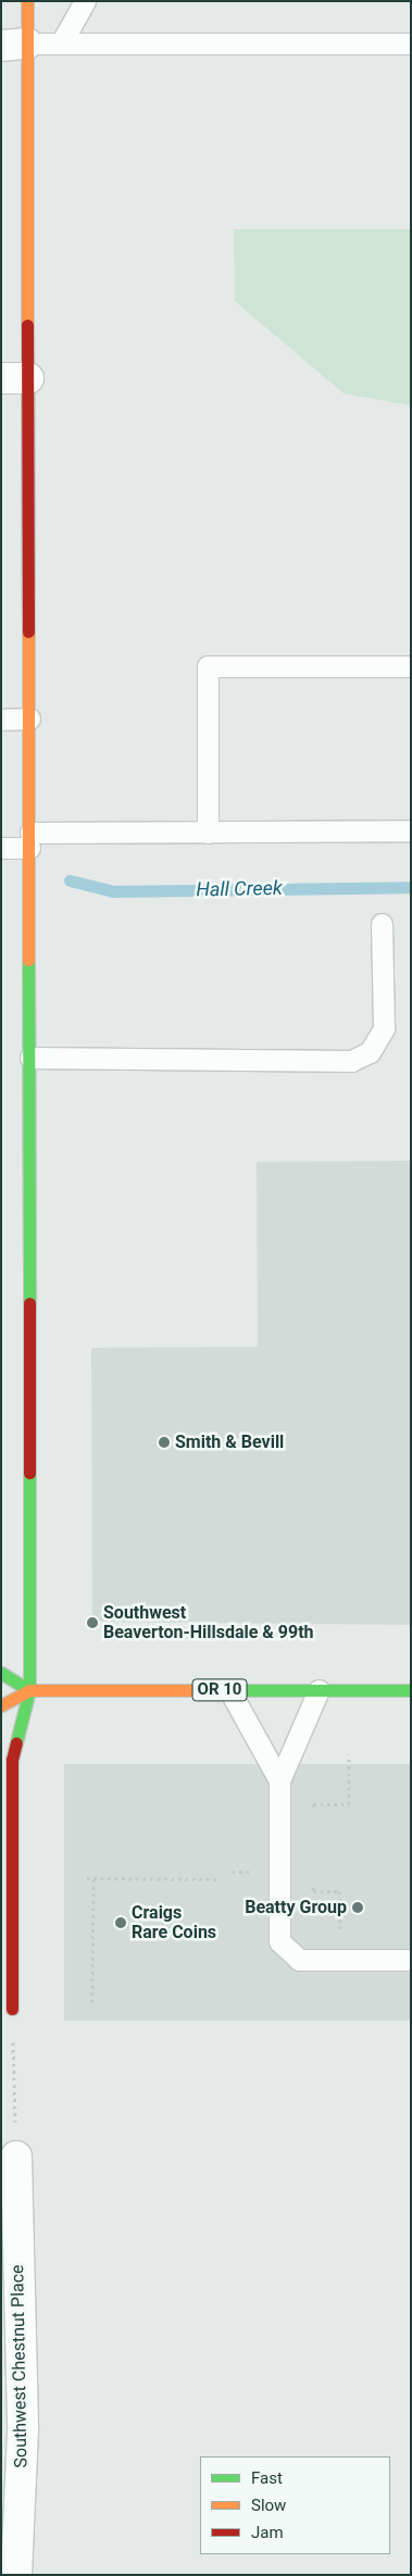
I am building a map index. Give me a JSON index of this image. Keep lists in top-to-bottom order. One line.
{"streets":{"street":["OR 10","Southwest Chestnut Place"]},"water":["Hall Creek"],"places":["Smith & Bevill","Southwest Beaverton-Hillsdale & 99th","Beatty Group","Craigs Rare Coins"],"legend":["Fast","Slow","Jam"]}
